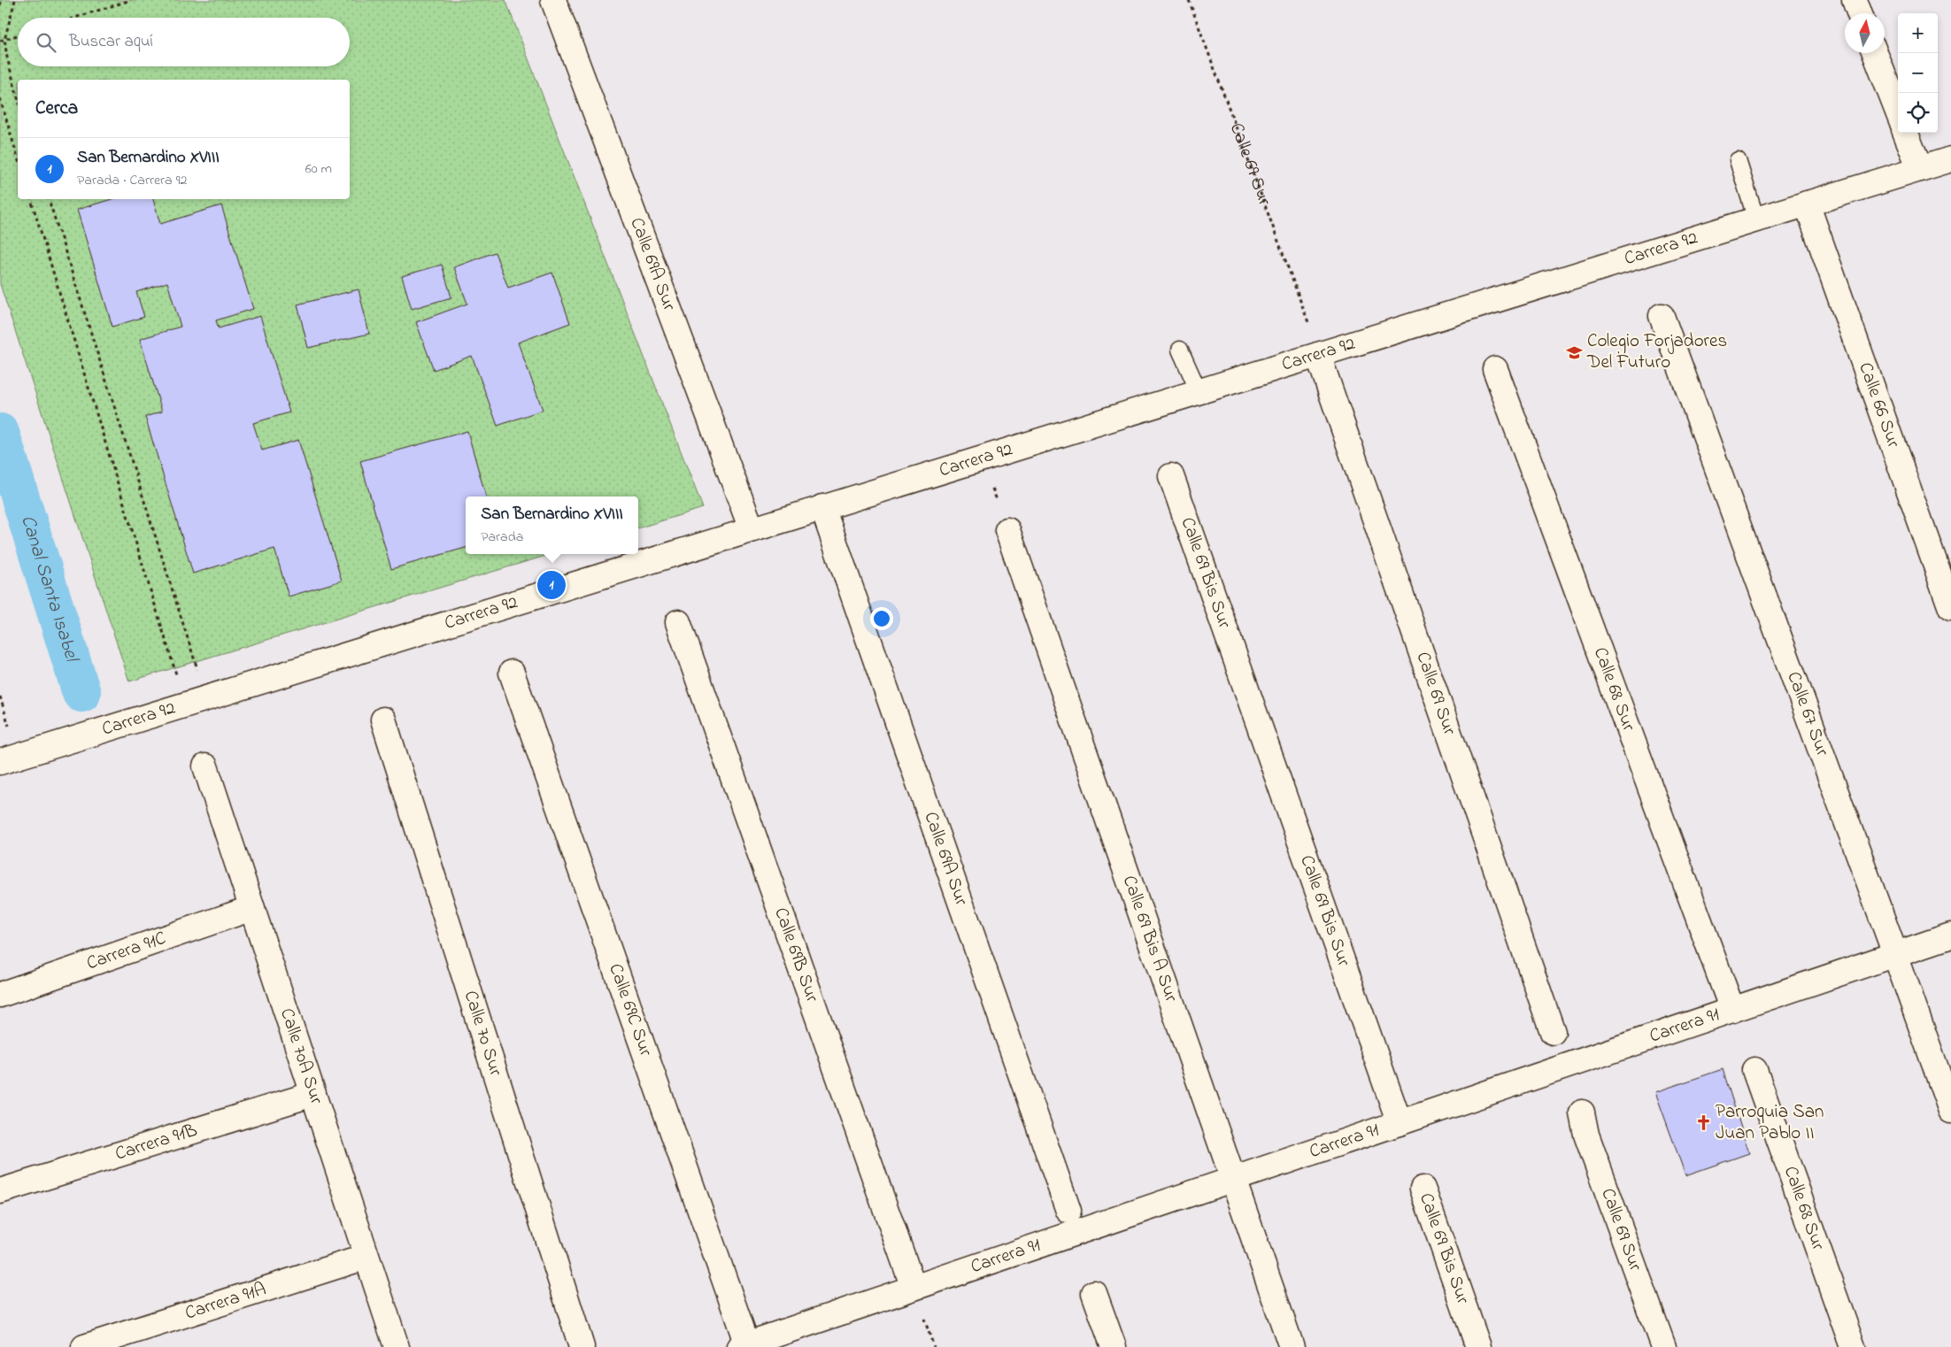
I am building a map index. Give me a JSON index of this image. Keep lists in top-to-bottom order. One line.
{"streets":{"street":["Calle 69 Sur","Carrera 92","Calle 69A Sur","Calle 66 Sur","Calle 69 Bis Sur","Calle 68 Sur","Calle 67 Sur","Calle 69 Bis A Sur","Carrera 91C","Calle 69B Sur","Calle 69C Sur","Carrera 91","Calle 70 Sur","Calle 70A Sur","Carrera 91B","Carrera 91A"]},"crossings":[["Calle 69 Sur","Carrera 92"],["Carrera 92","Calle 69A Sur"],["Carrera 92","Calle 66 Sur"],["Calle 69 Bis Sur","Carrera 91"],["Calle 68 Sur","Carrera 91"],["Calle 67 Sur","Carrera 91"],["Calle 69 Bis A Sur","Carrera 91"],["Carrera 91C","Calle 70A Sur"],["Calle 69B Sur","Carrera 91"],["Calle 69C Sur","Carrera 91"],["Calle 70A Sur","Carrera 91B"],["Calle 70A Sur","Carrera 91A"]],"water":["Canal Santa Isabel"],"places":{"school or university":["Colegio Forjadores Del Futuro"],"church":["Parroquia San Juan Pablo II"]},"north":"top","page":{"map_buttons":["+","−"],"search":"Buscar aquí","heading":"Cerca","list":[{"mark":"1","name":"San Bernardino XVIII","note":"Parada · Carrera 92","value":"60 m"}],"popup":["San Bernardino XVIII","Parada"],"pins":"1"}}
